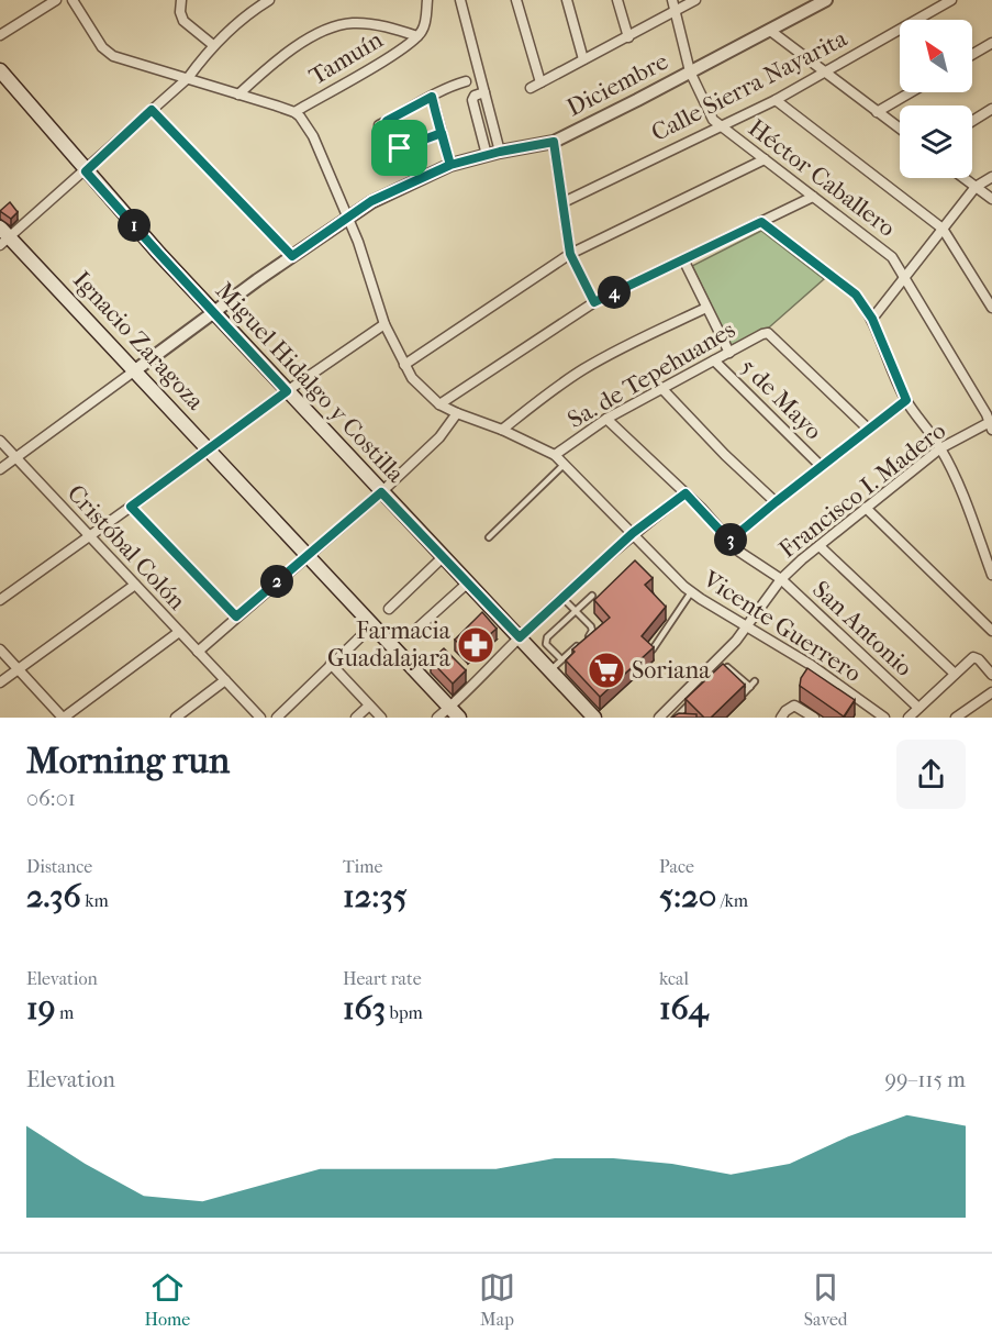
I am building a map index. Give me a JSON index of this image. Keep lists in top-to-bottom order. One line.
{"streets":{"main road":["Ignacio Zaragoza","Miguel Hidalgo y Costilla"],"street":["Tamuín","Diciembre","Calle Sierra Nayarita","Héctor Caballero","Sa. de Tepehuanes","5 de Mayo","Francisco I. Madero","Cristóbal Colón","Vicente Guerrero","San Antonio"]},"crossings":[["Tamuín","Vicente Guerrero"],["Diciembre","Héctor Caballero"],["Diciembre","Ignacio Zaragoza"],["Diciembre","Miguel Hidalgo y Costilla"],["Diciembre","Vicente Guerrero"],["Calle Sierra Nayarita","Héctor Caballero"],["Héctor Caballero","Francisco I. Madero"],["Sa. de Tepehuanes","5 de Mayo"],["Sa. de Tepehuanes","Vicente Guerrero"],["Sa. de Tepehuanes","San Antonio"],["Francisco I. Madero","Vicente Guerrero"],["Francisco I. Madero","San Antonio"]],"places":{"pharmacy":["Farmacia Guadalajara"],"supermarket":["Soriana"]},"north":"top left","page":{"pins":["1","4","3","2"],"heading":["Morning run","06:01"],"stats":[["Distance","2.36 km"],["Time","12:35"],["Pace","5:20 /km"],["Elevation","19 m"],["Heart rate","163 bpm"],["kcal","164"]],"chart":["Elevation","99–115 m"],"tabs":["Home","Map","Saved"]}}
